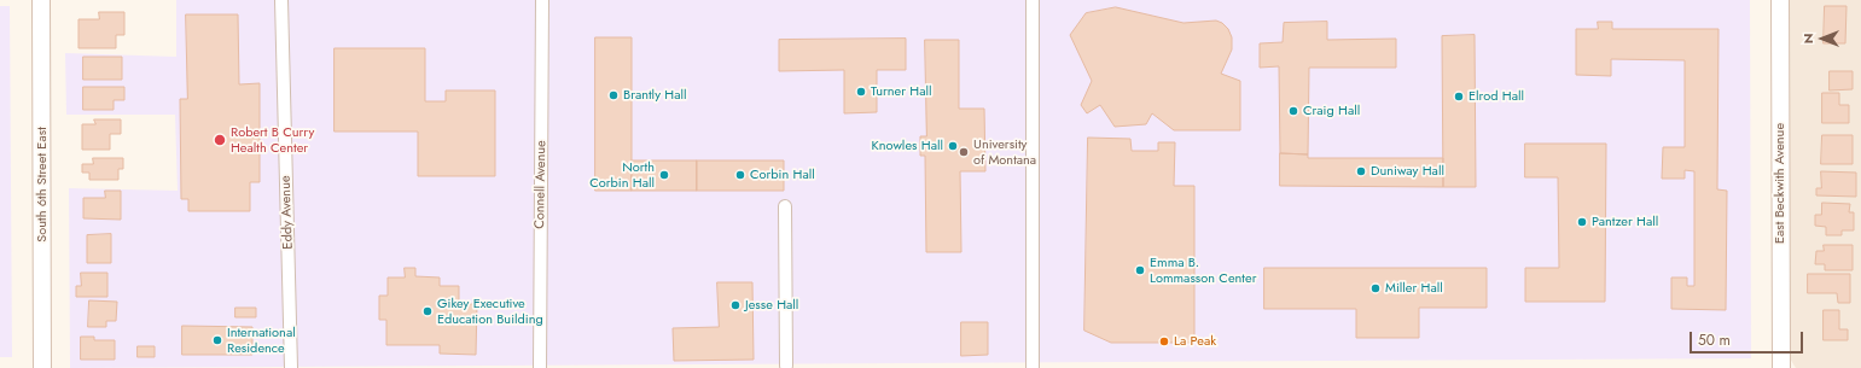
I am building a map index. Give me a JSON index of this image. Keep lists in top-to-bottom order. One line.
{"streets":{"street":["East Beckwith Avenue","South 6th Street East","Connell Avenue","Eddy Avenue"]},"places":["Turner Hall","Brantly Hall","Elrod Hall","Craig Hall","Robert B Curry Health Center","Knowles Hall","University of Montana","Duniway Hall","North Corbin Hall","Corbin Hall","Pantzer Hall","Emma B. Lommasson Center","Miller Hall","Jesse Hall","Gikey Executive Education Building","International Residence","La Peak"],"scale_bar":"50 m","north":"left"}
